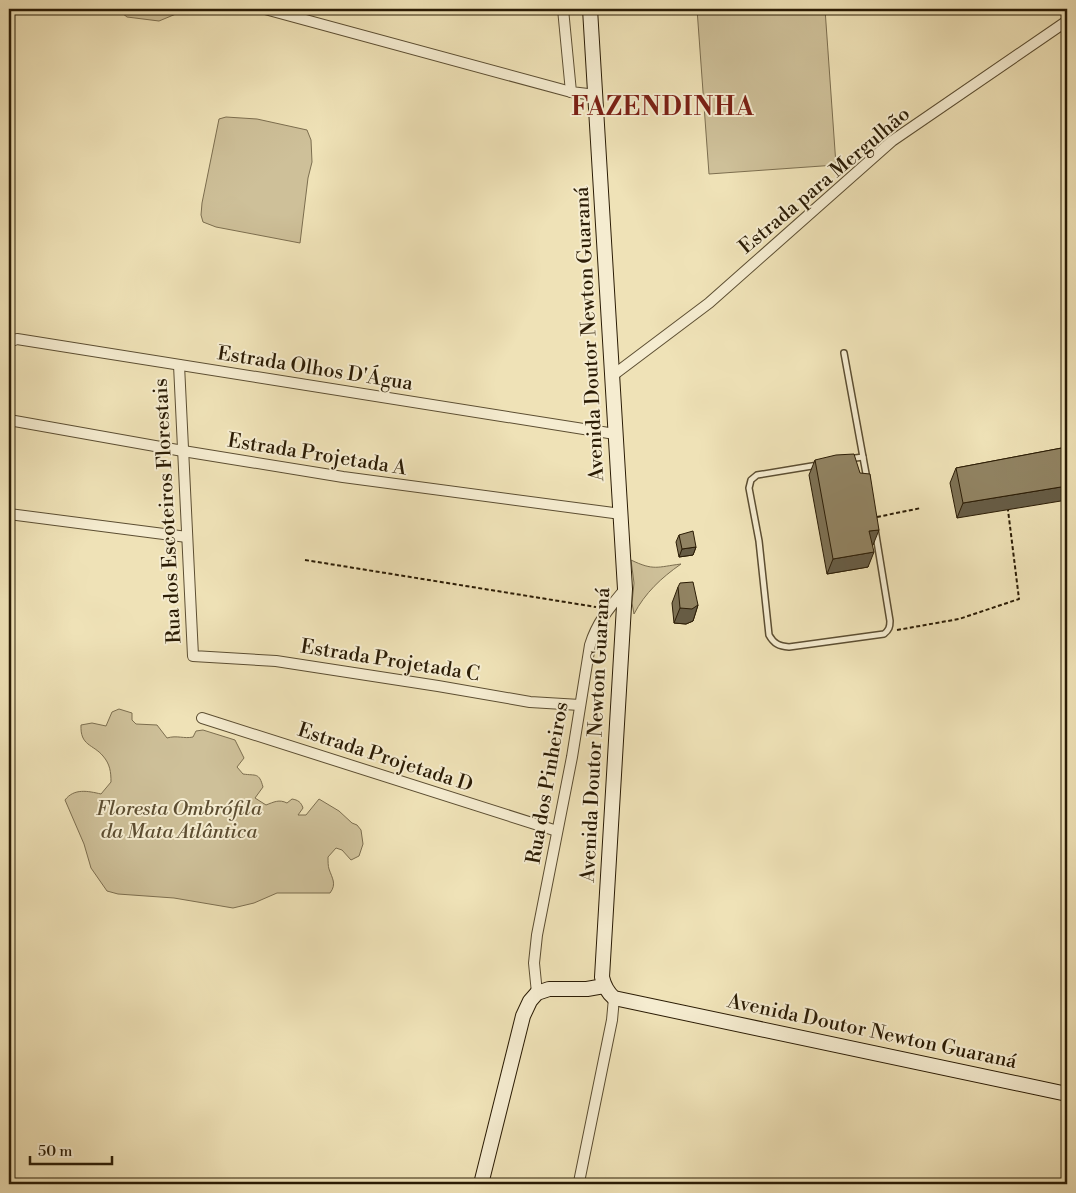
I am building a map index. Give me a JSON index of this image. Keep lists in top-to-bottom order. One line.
{"streets":{"main road":["Avenida Doutor Newton Guaraná"],"street":["Estrada para Mergulhão","Estrada Olhos D'Água","Estrada Projetada A","Rua dos Escoteiros Florestais","Estrada Projetada C","Estrada Projetada D","Rua dos Pinheiros"]},"crossings":[["Estrada para Mergulhão","Avenida Doutor Newton Guaraná"],["Avenida Doutor Newton Guaraná","Estrada Olhos D'Água"],["Avenida Doutor Newton Guaraná","Estrada Projetada A"],["Avenida Doutor Newton Guaraná","Rua dos Pinheiros"],["Estrada Olhos D'Água","Rua dos Escoteiros Florestais"],["Estrada Projetada A","Rua dos Escoteiros Florestais"],["Rua dos Escoteiros Florestais","Estrada Projetada C"],["Estrada Projetada C","Rua dos Pinheiros"],["Estrada Projetada D","Rua dos Pinheiros"]],"districts":["FAZENDINHA"],"parks":["Floresta Ombrófila da Mata Atlântica"],"scale_bar":"50 m"}
